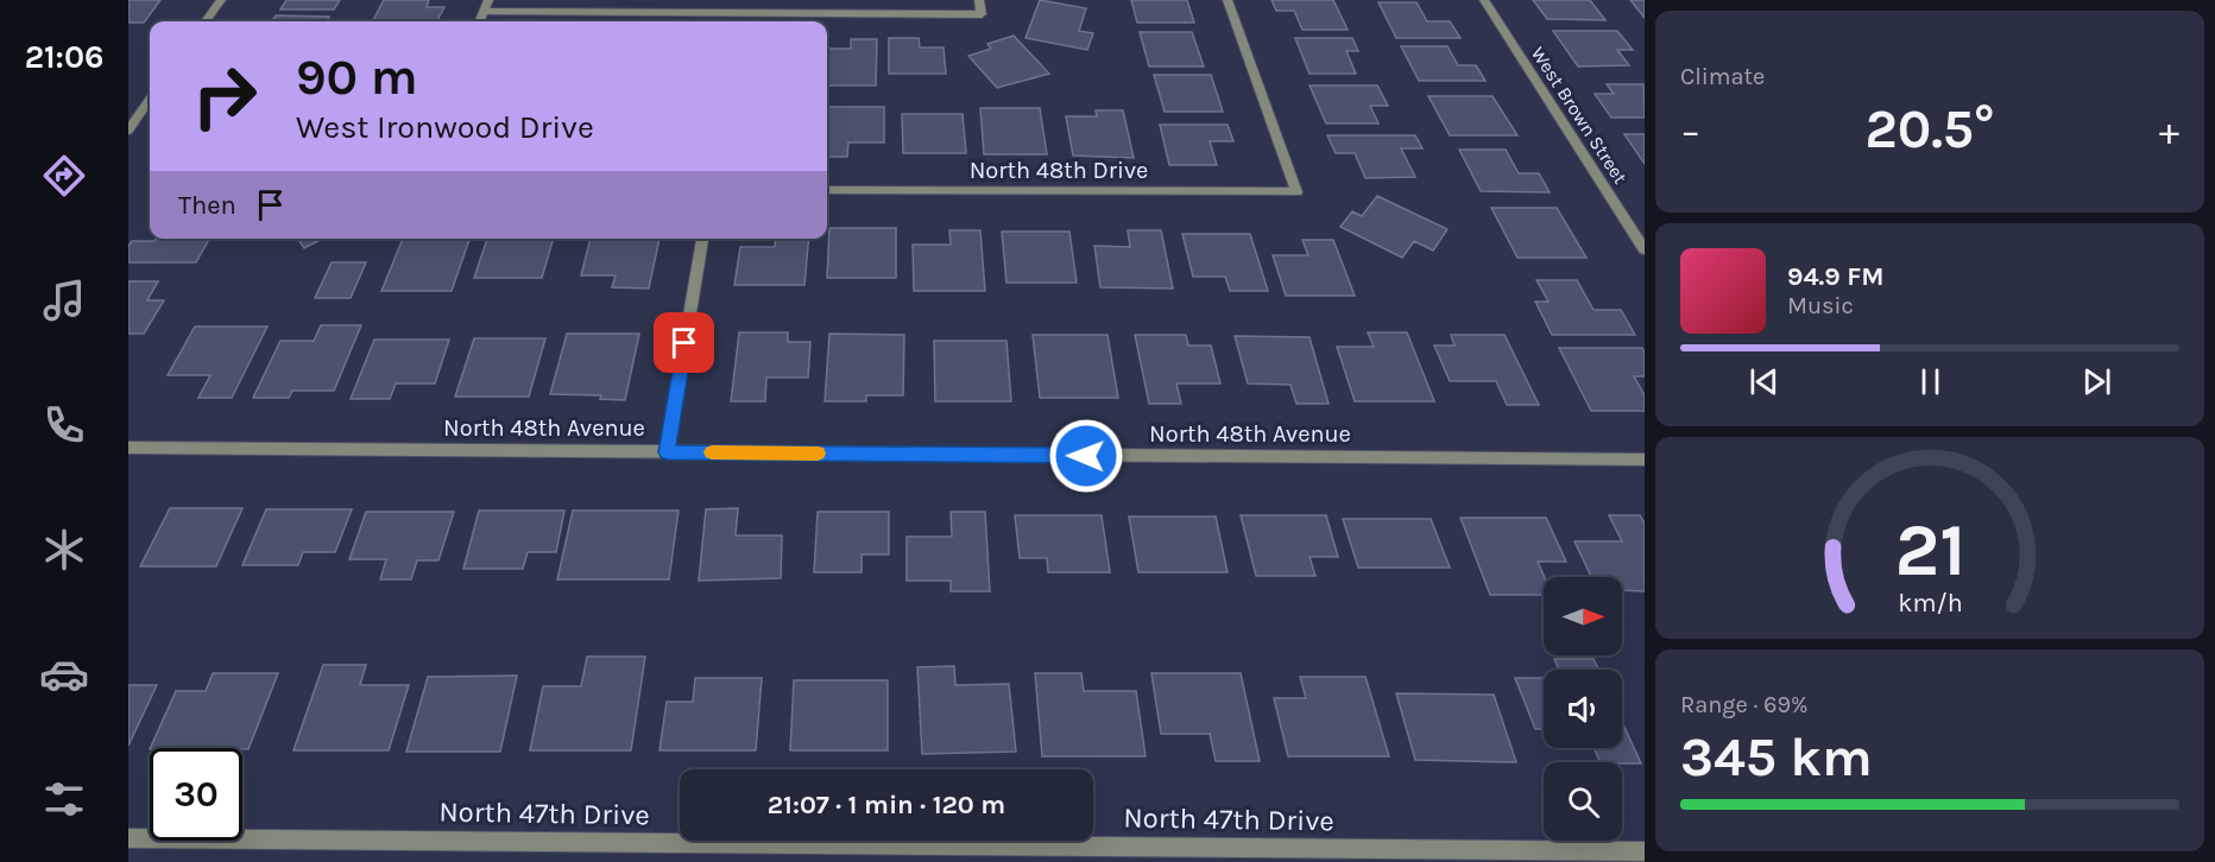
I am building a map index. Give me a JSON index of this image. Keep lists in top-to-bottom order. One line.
{"streets":{"street":["West Brown Street","North 48th Drive","North 48th Avenue","North 47th Drive"]},"north":"right","page":{"tabs":"21:06","tile":["Climate",["Range · 69%","345 km"]],"turn":["90 m","West Ironwood Drive"],"heat":["−","20.5°","+"],"then":"Then","song":["94.9 FM","Music"],"limit":"30","trip":"21:07 · 1 min · 120 m","gauge":["21","km/h"]}}
